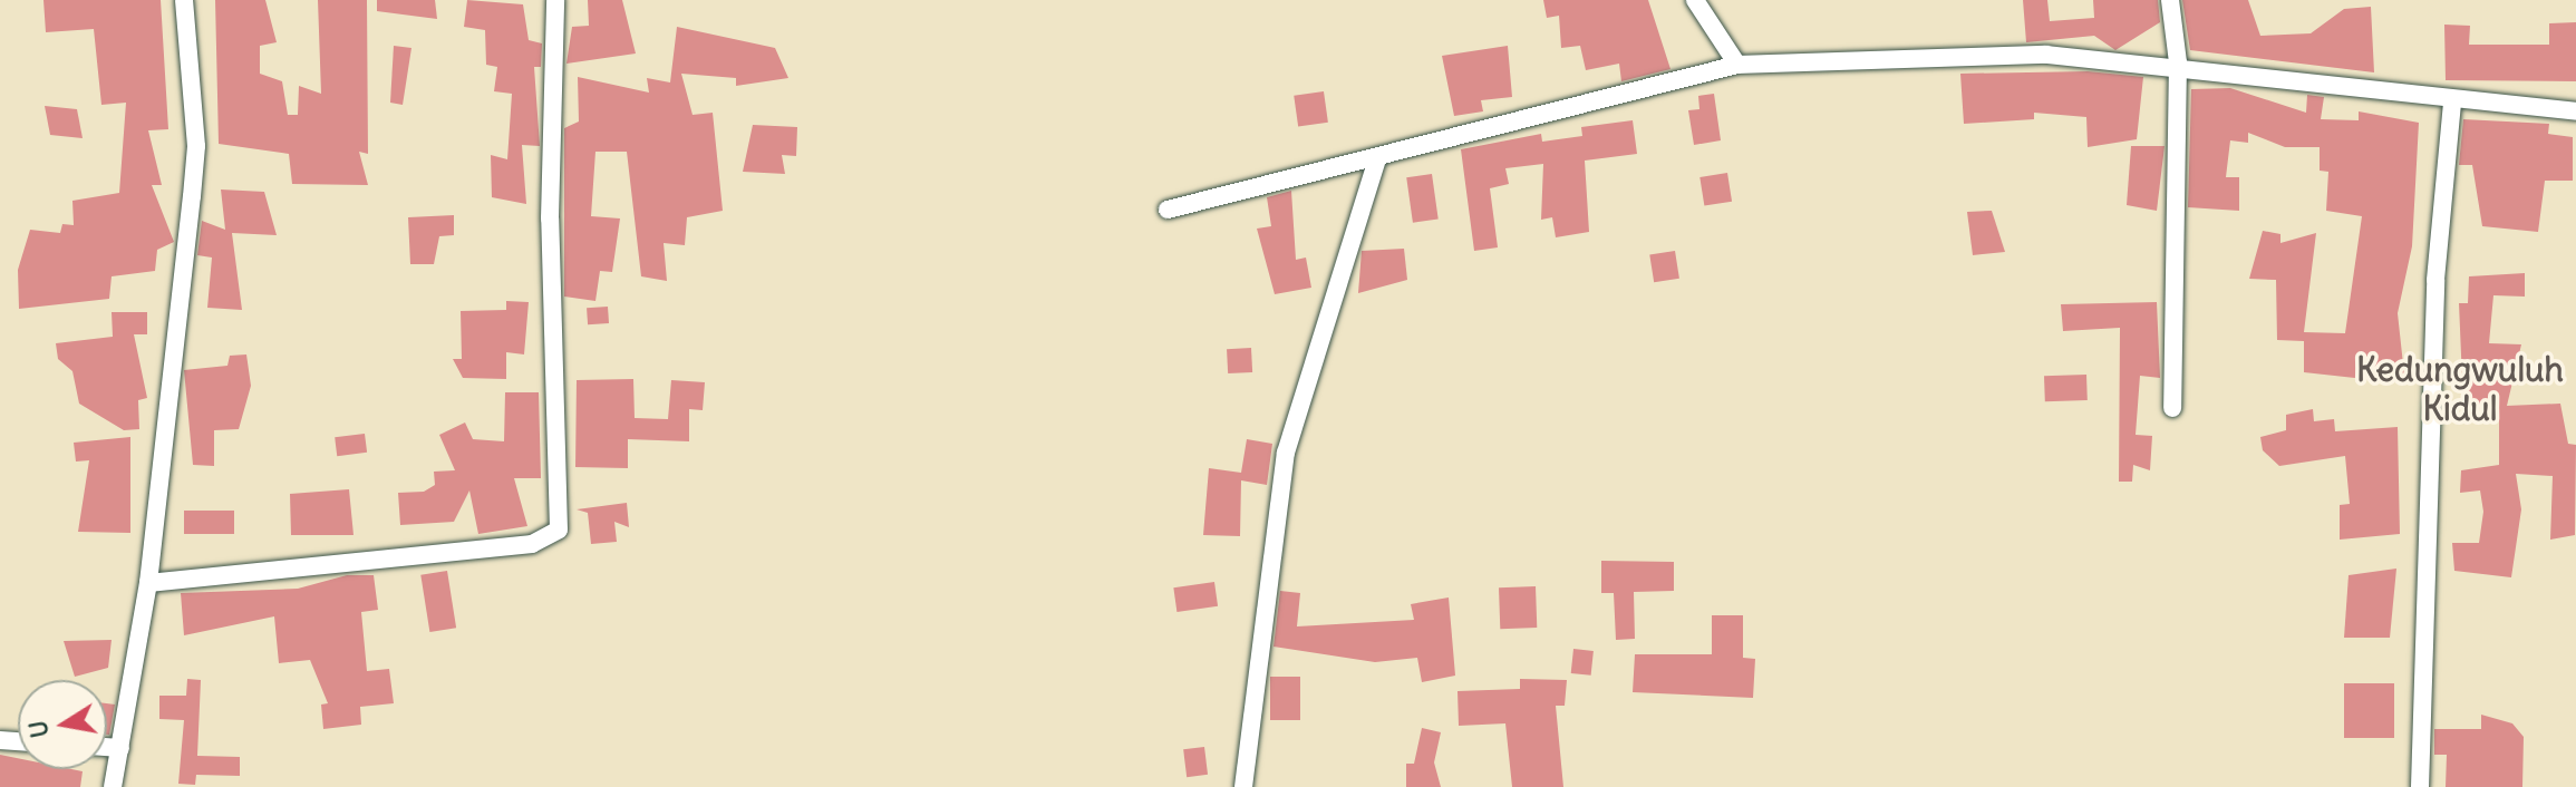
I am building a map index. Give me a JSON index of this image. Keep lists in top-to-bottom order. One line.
{"districts":["Kedungwuluh Kidul"],"north":"left"}
